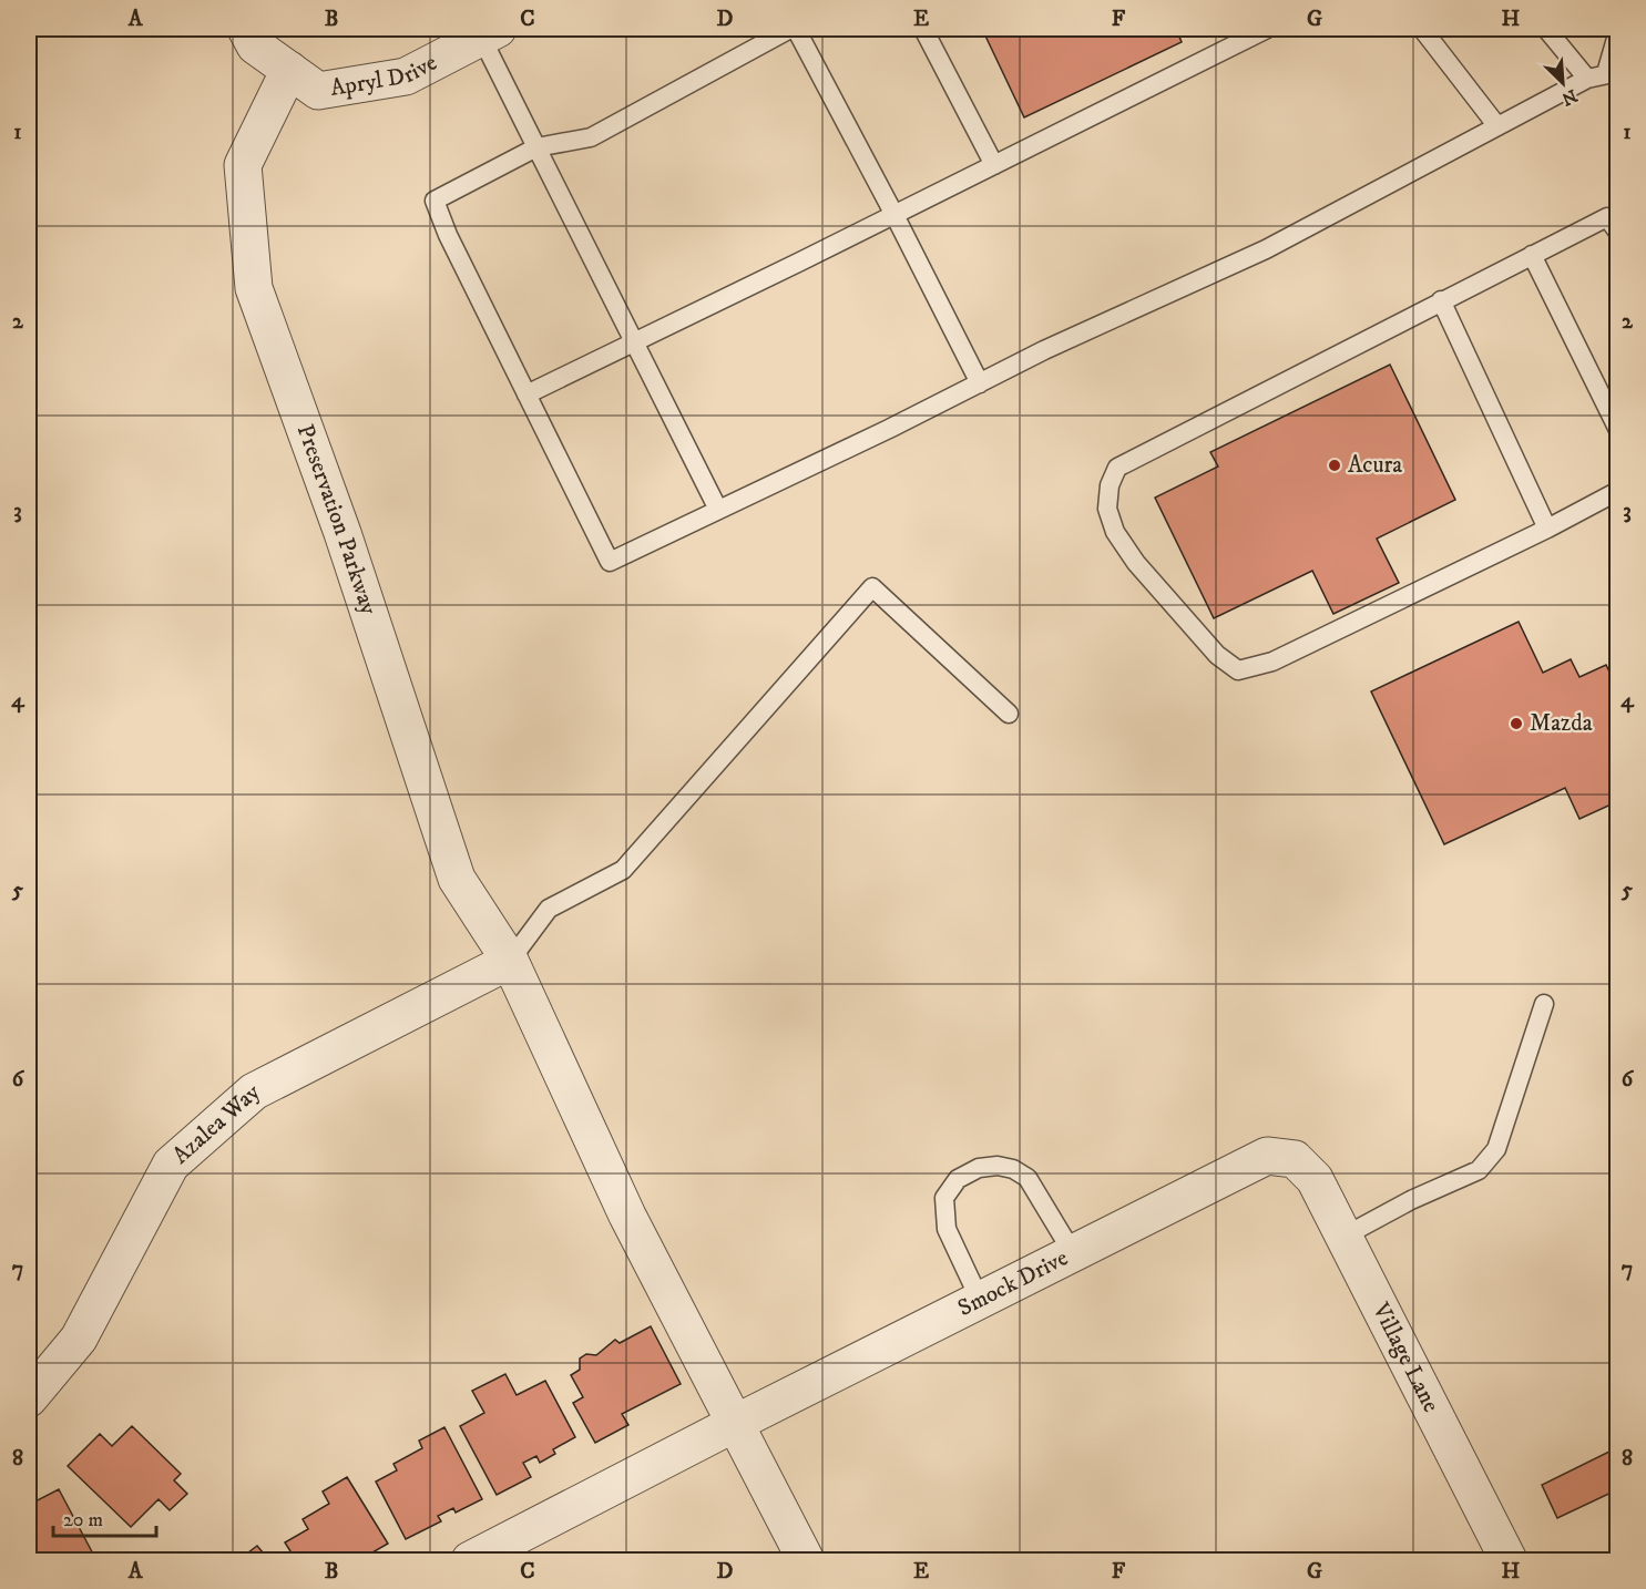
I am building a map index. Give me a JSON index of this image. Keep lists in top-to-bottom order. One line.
{"streets":{"street":["Apryl Drive","Preservation Parkway","Azalea Way","Smock Drive","Village Lane"]},"crossings":[["Apryl Drive","Preservation Parkway"],["Preservation Parkway","Azalea Way"],["Preservation Parkway","Smock Drive"],["Smock Drive","Village Lane"]],"places":["Acura","Mazda"],"scale_bar":"20 m","north":"bottom right","grid":{"columns":["A","B","C","D","E","F","G","H"],"rows":["1","2","3","4","5","6","7","8"]}}
